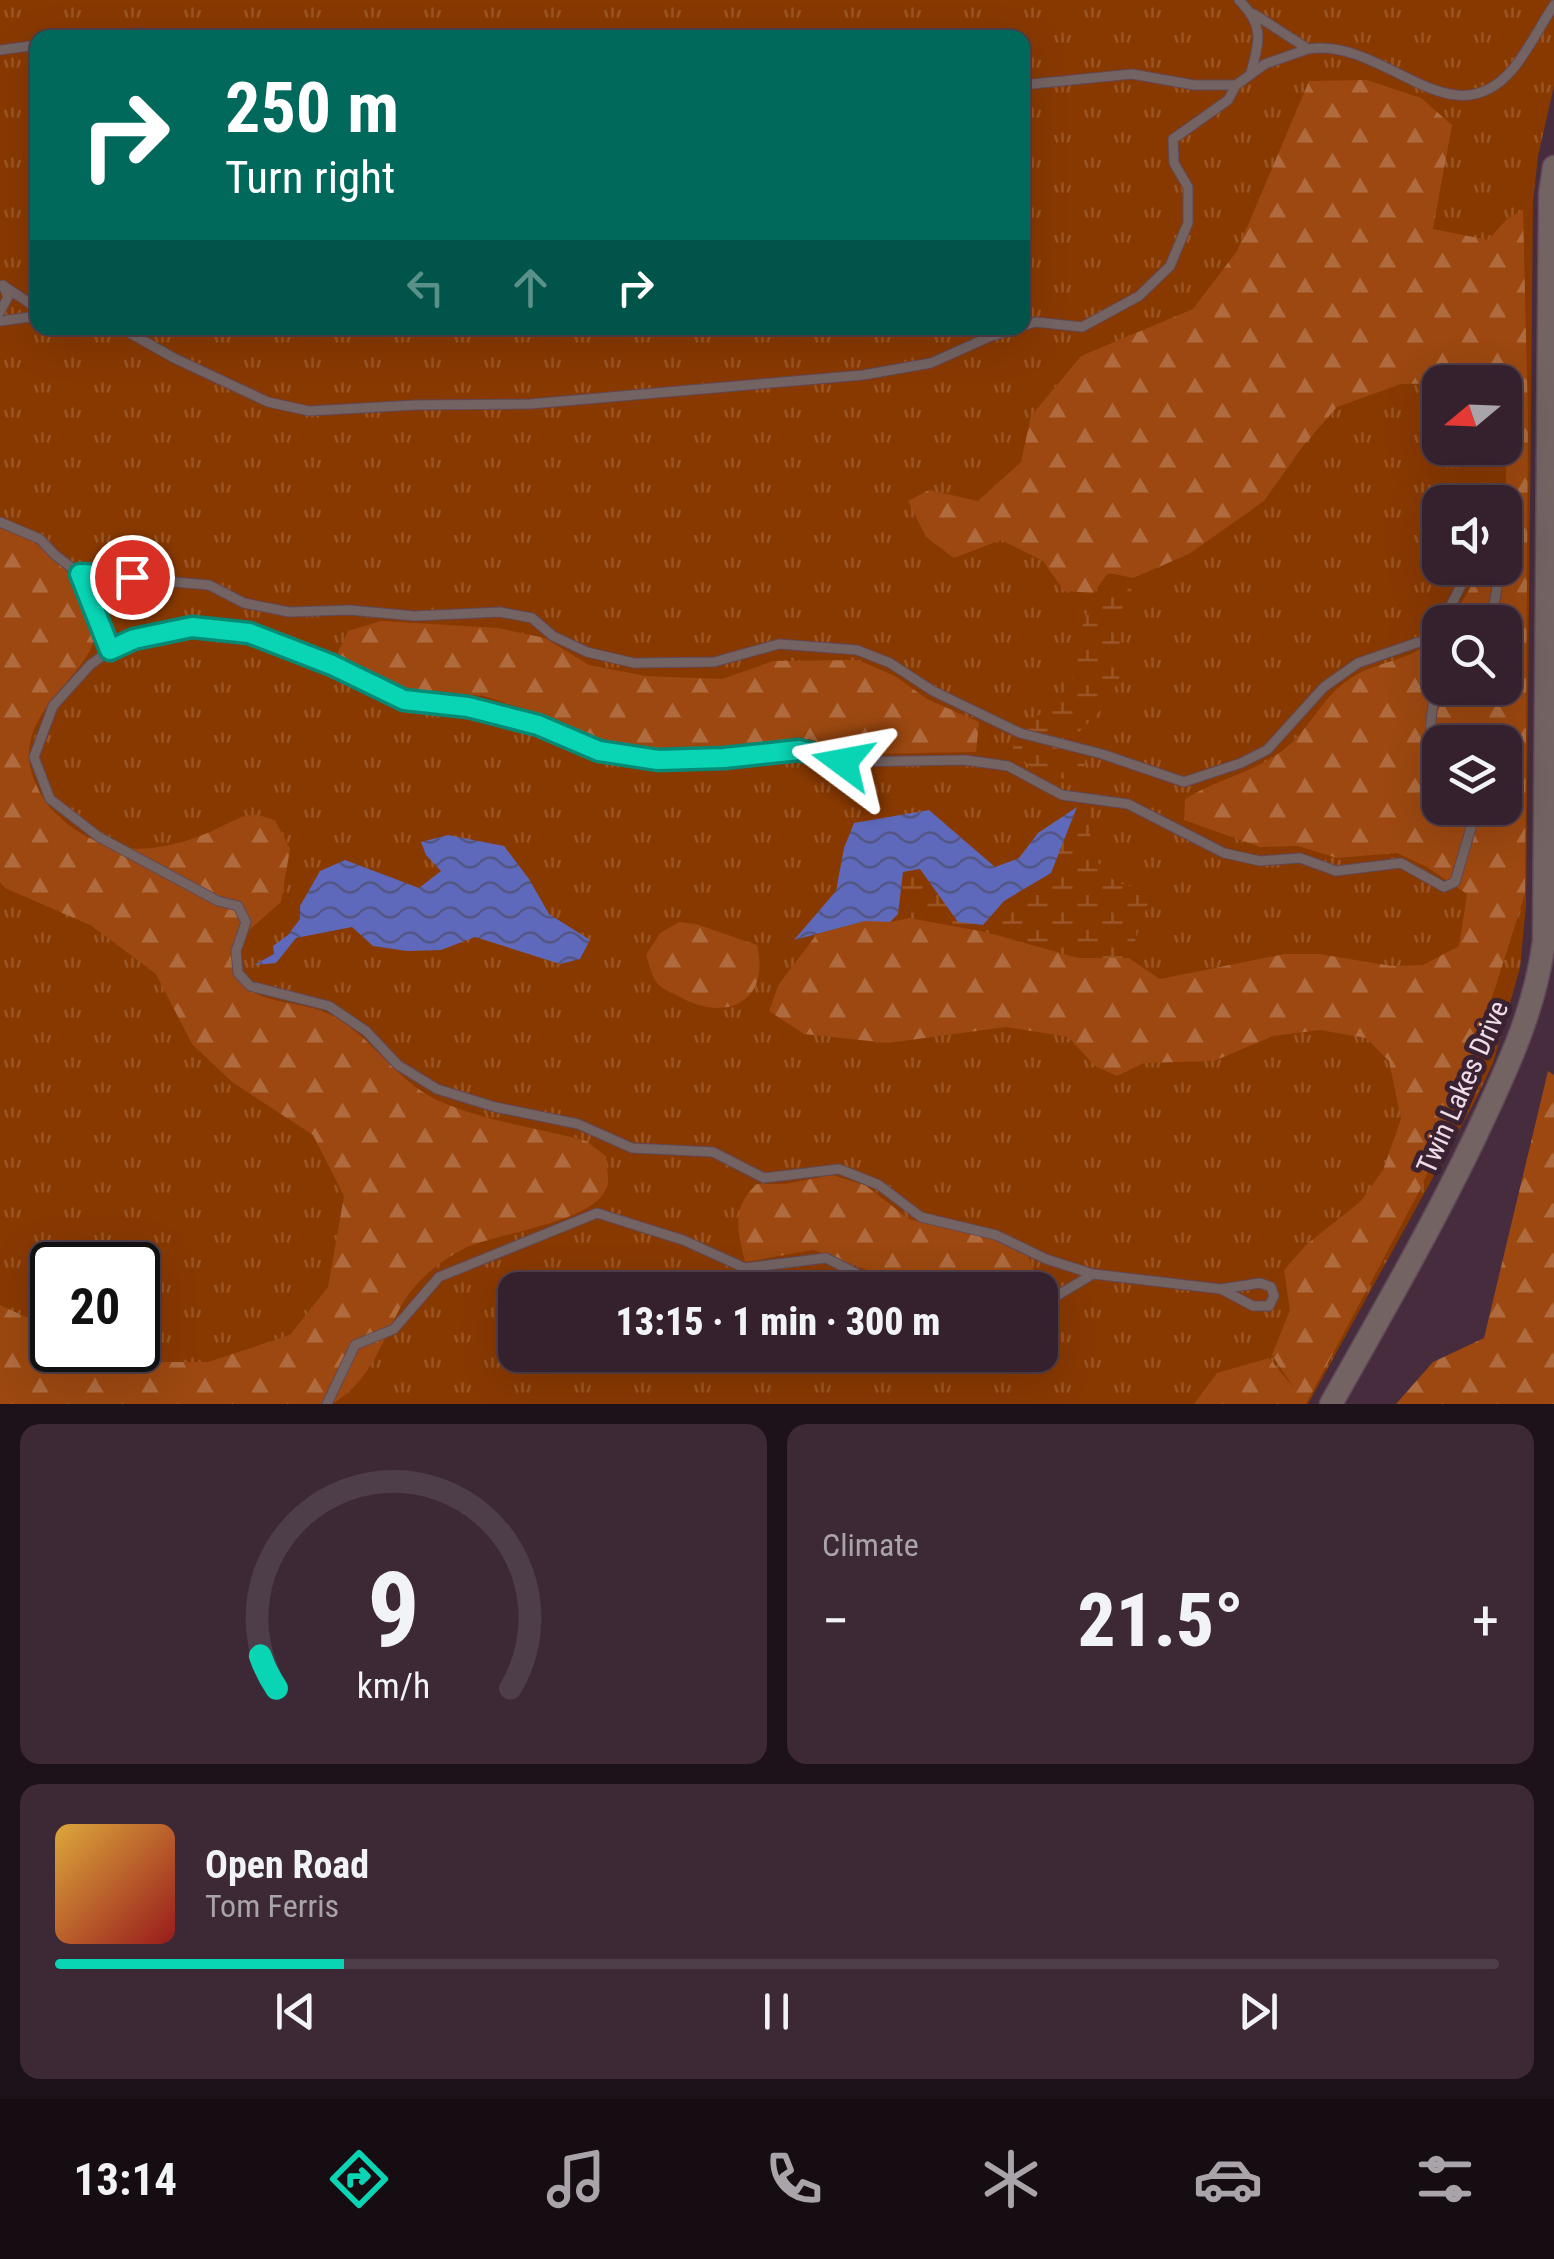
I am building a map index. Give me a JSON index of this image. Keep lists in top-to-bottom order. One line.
{"streets":{"street":["Twin Lakes Drive"]},"north":"left","page":{"turn":["250 m","Turn right"],"limit":"20","trip":"13:15 · 1 min · 300 m","tile":"Climate","heat":["−","21.5°","+"],"song":["Open Road","Tom Ferris"],"tabs":"13:14","gauge":["9","km/h"]}}
